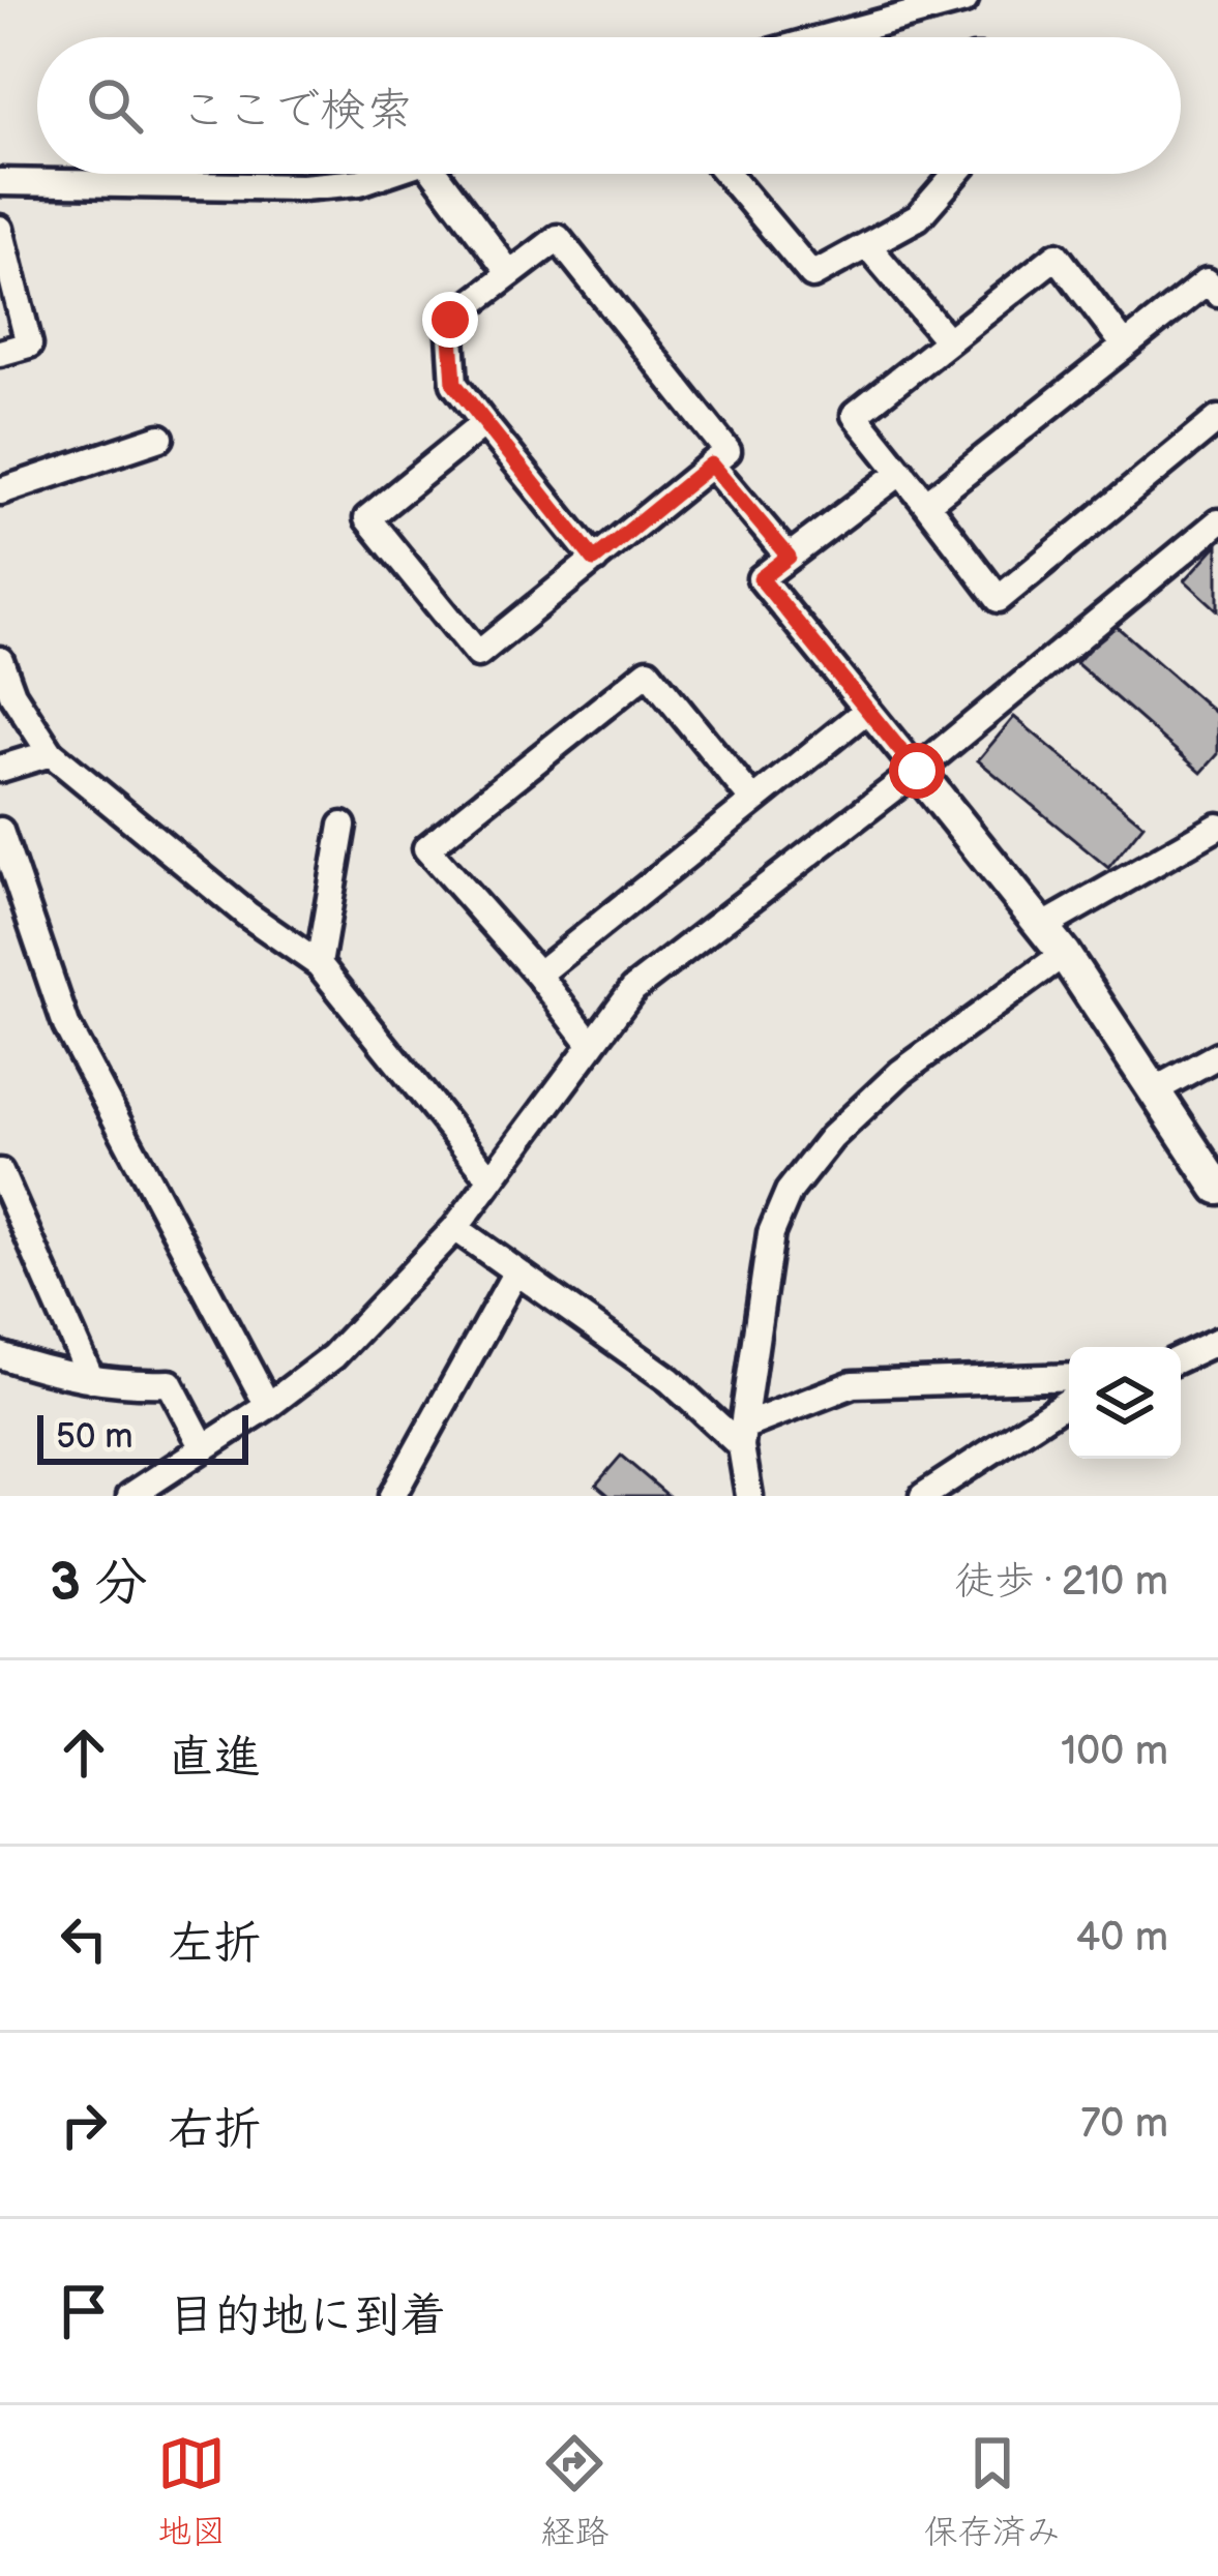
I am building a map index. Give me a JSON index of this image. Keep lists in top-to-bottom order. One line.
{"scale_bar":"50 m","page":{"search":"ここで検索","scale":"50 m","heading":["3 分","徒歩 · 210 m"],"list":[["直進","100 m"],["左折","40 m"],["右折","70 m"],"目的地に到着"],"nav":["地図","経路","保存済み"]}}
